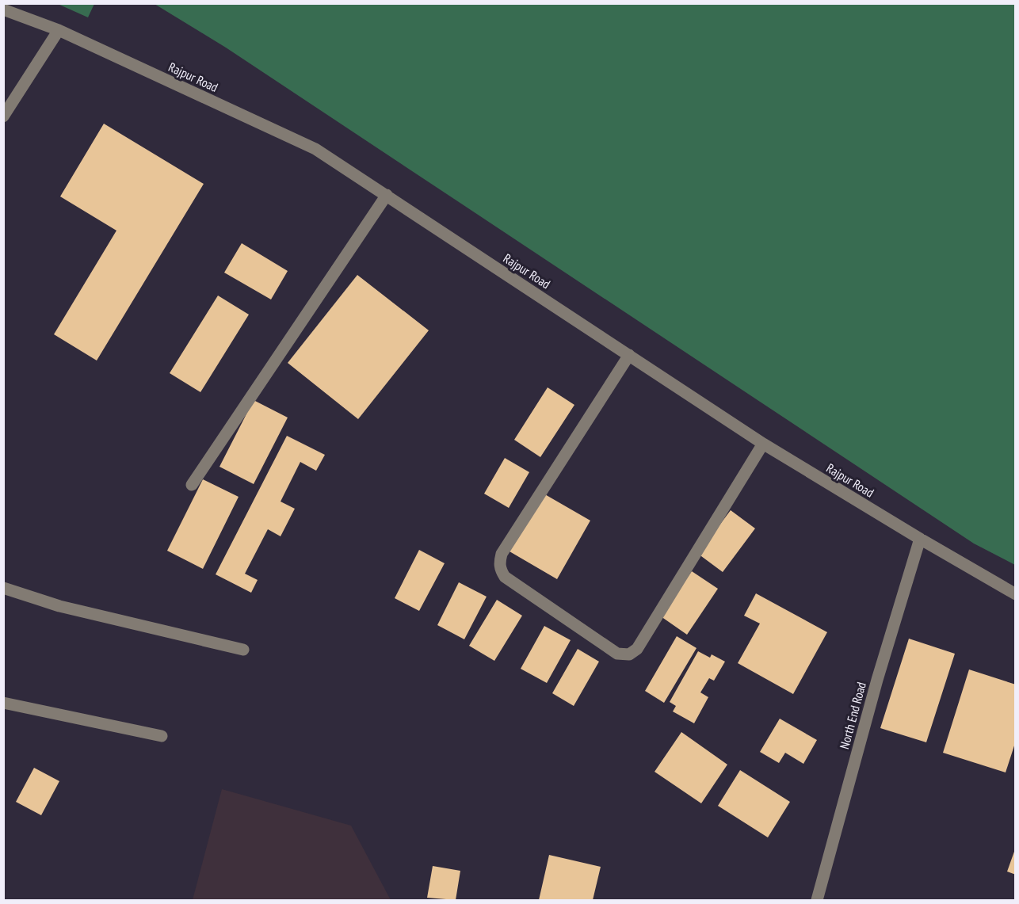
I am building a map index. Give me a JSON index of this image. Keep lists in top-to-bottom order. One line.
{"streets":{"street":["Rajpur Road","North End Road"]},"crossings":[["Rajpur Road","North End Road"]]}
